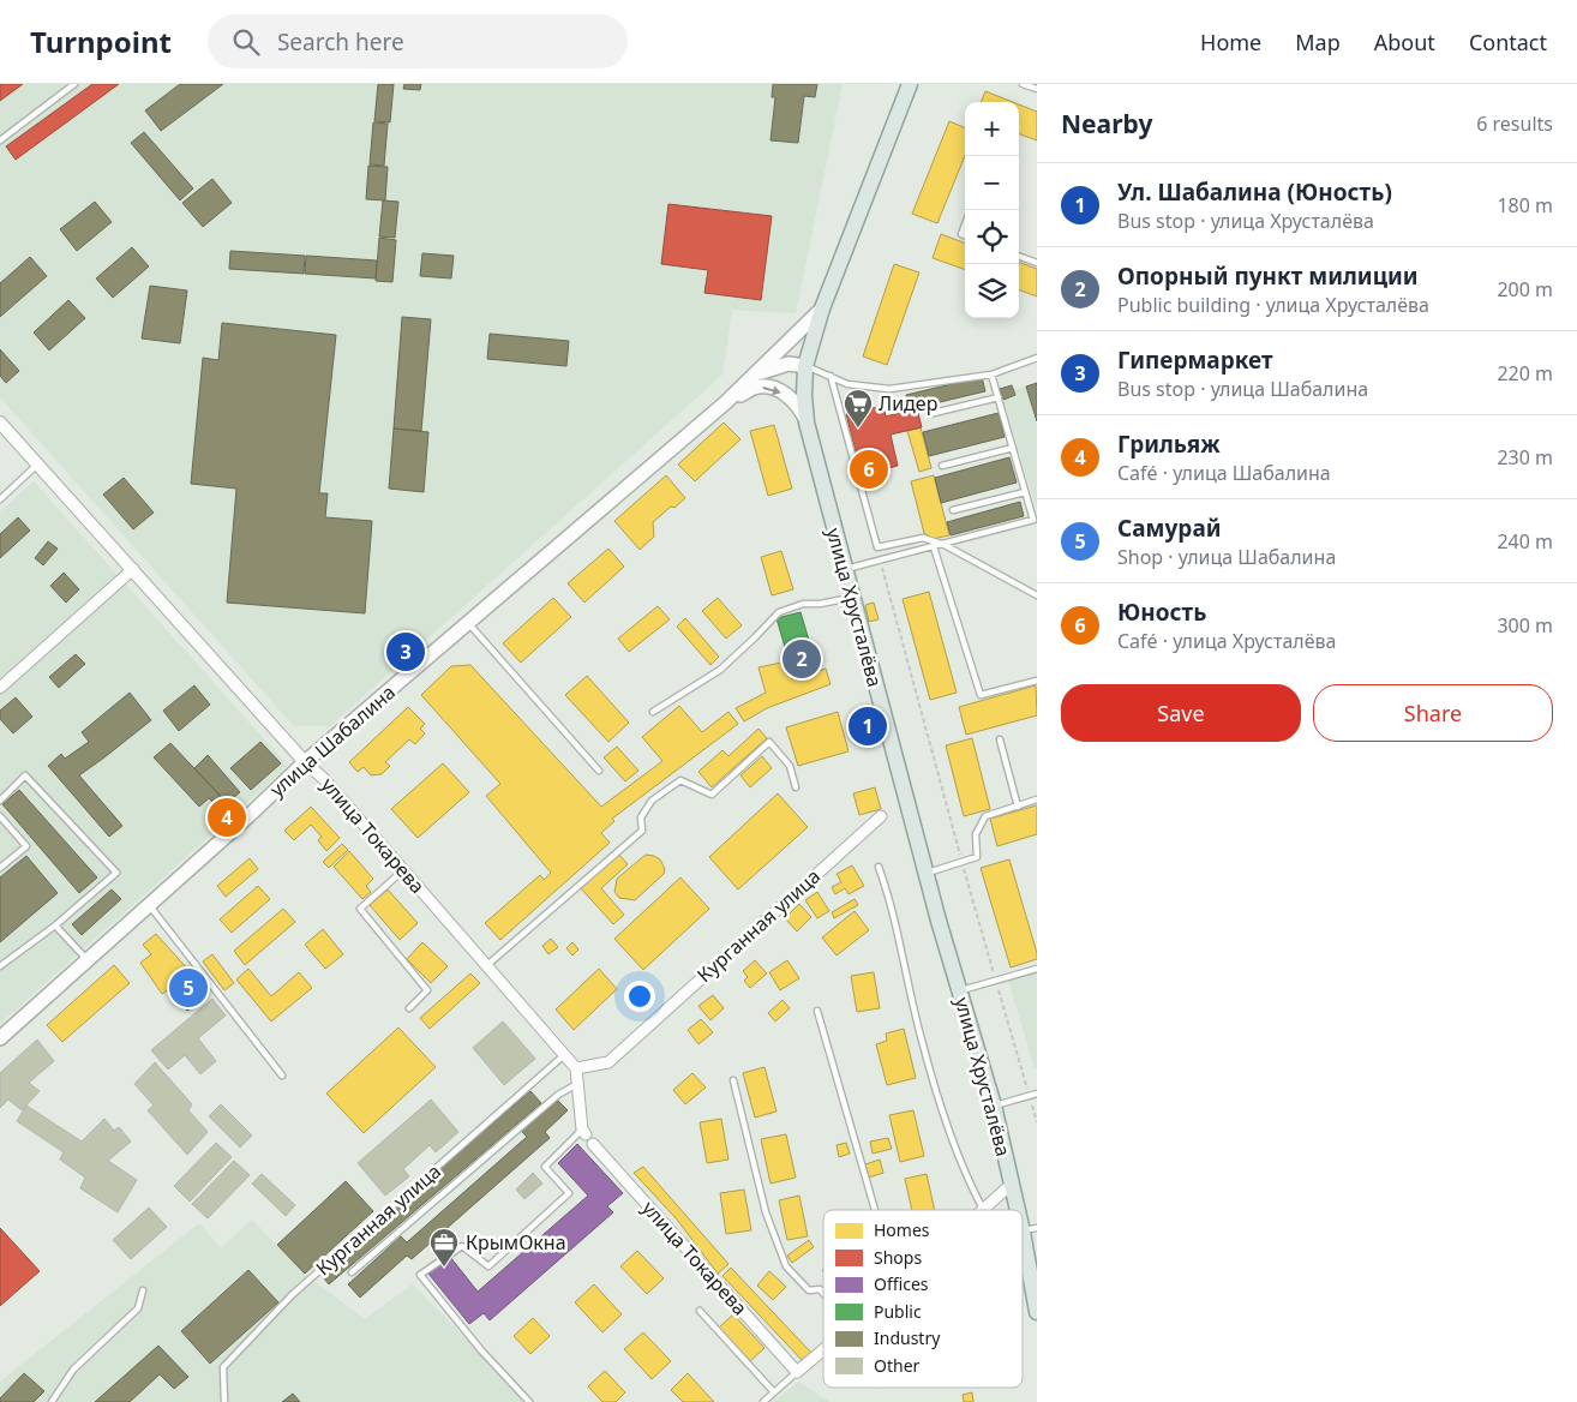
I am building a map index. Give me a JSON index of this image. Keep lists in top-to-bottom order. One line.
{"streets":{"main road":["улица Хрусталёва","улица Шабалина"],"street":["улица Токарева","Курганная улица"]},"crossings":[["улица Хрусталёва","улица Шабалина"],["улица Шабалина","улица Токарева"],["улица Токарева","Курганная улица"]],"places":{"supermarket":["Лидер"],"office":["КрымОкна"]},"legend":["Homes","Shops","Offices","Public","Industry","Other"],"page":{"header":"Turnpoint","search":"Search here","nav":["Home","Map","About","Contact"],"heading":["Nearby","6 results"],"map_buttons":["+","−"],"list":[{"mark":"1","name":"Ул. Шабалина (Юность)","note":"Bus stop · улица Хрусталёва","value":"180 m"},{"mark":"2","name":"Опорный пункт милиции","note":"Public building · улица Хрусталёва","value":"200 m"},{"mark":"3","name":"Гипермаркет","note":"Bus stop · улица Шабалина","value":"220 m"},{"mark":"4","name":"Грильяж","note":"Café · улица Шабалина","value":"230 m"},{"mark":"5","name":"Самурай","note":"Shop · улица Шабалина","value":"240 m"},{"mark":"6","name":"Юность","note":"Café · улица Хрусталёва","value":"300 m"}],"pins":["6","3","2","1","4","5"],"buttons":["Save","Share"]}}
